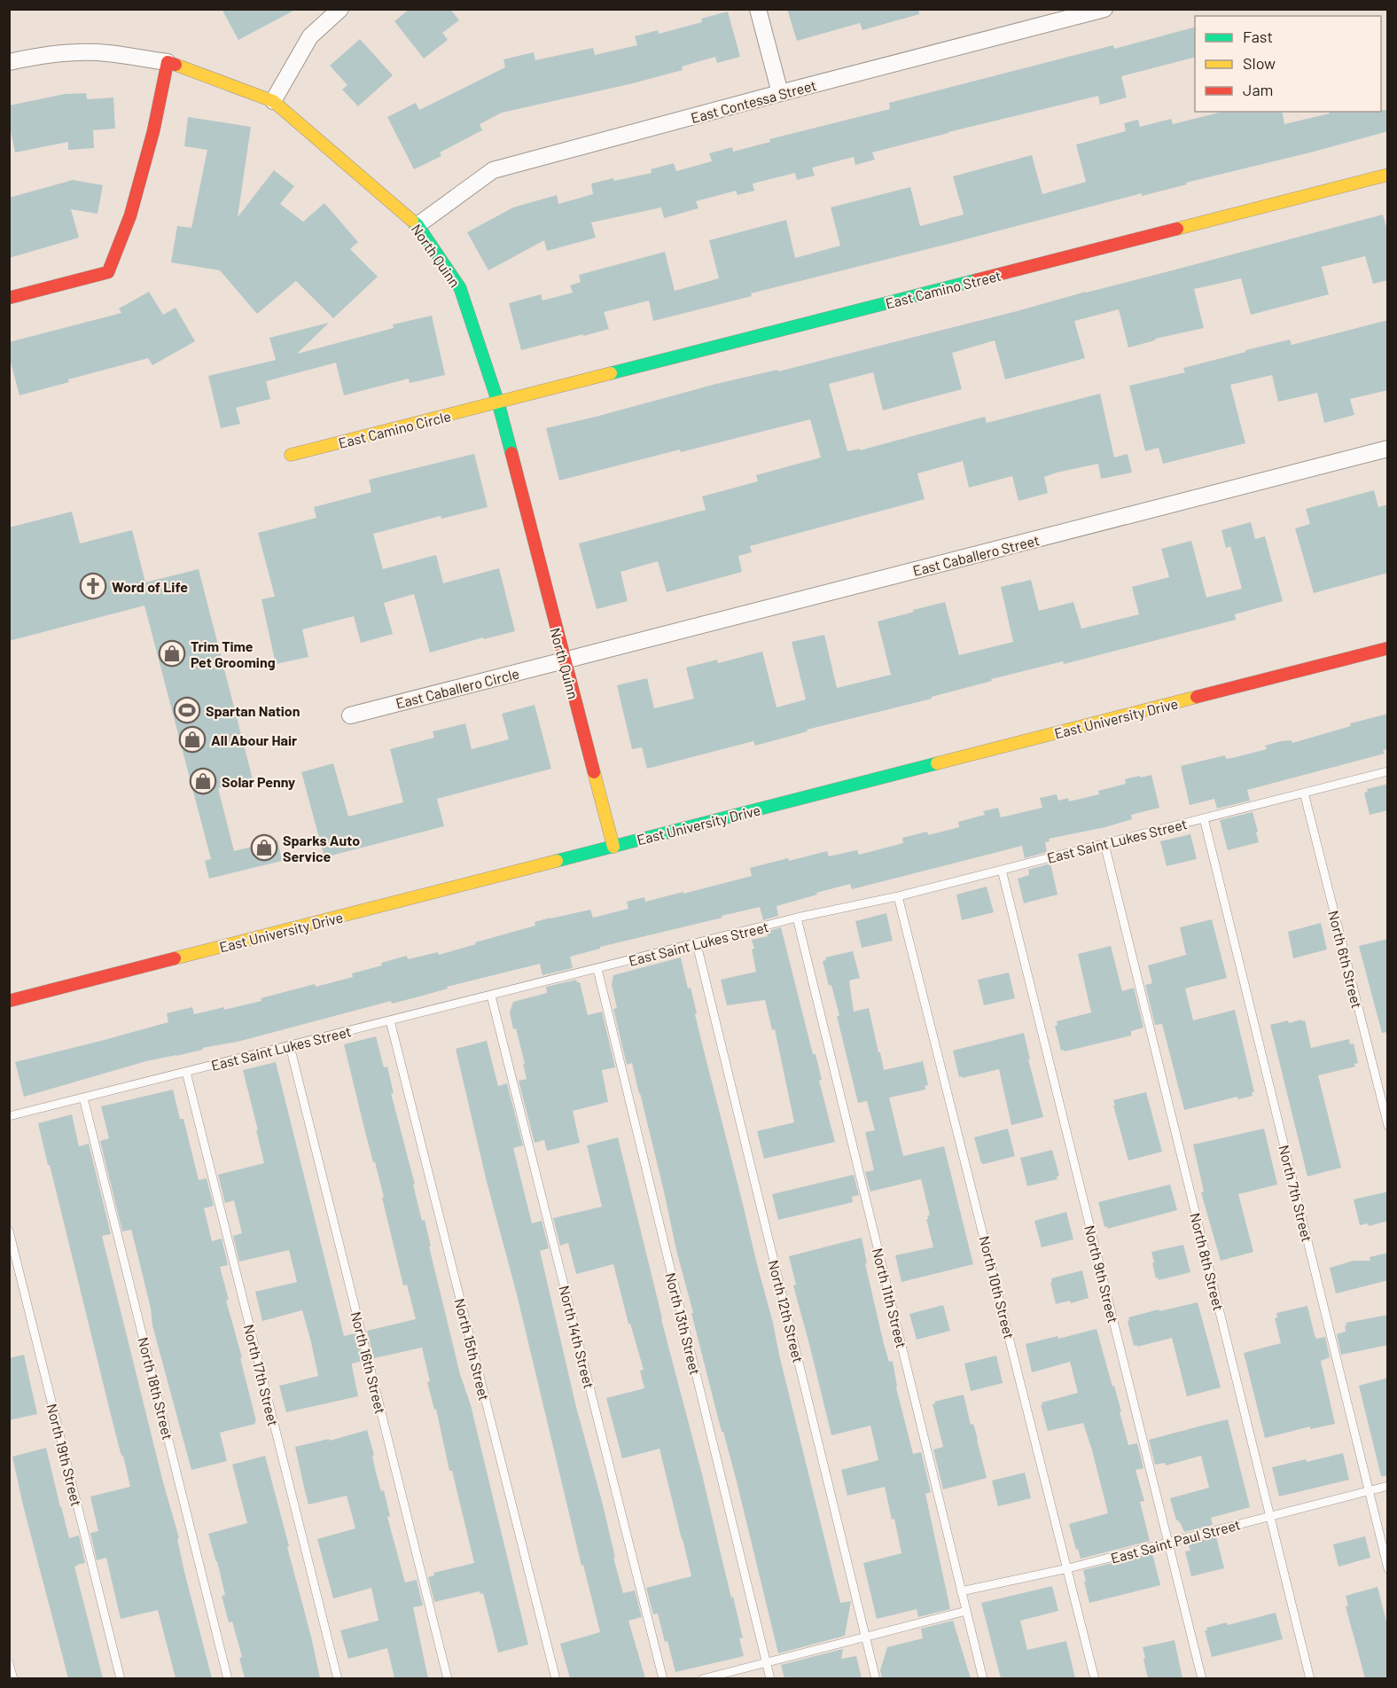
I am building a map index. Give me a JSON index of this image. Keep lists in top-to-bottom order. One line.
{"streets":{"street":["East Contessa Street","North Quinn","East Camino Street","East Camino Circle","East Caballero Street","East Caballero Circle","East University Drive"],"lane":["East Saint Lukes Street","North 6th Street","North 7th Street","North 8th Street","North 9th Street","North 10th Street","North 11th Street","North 12th Street","North 13th Street","North 14th Street","North 15th Street","North 16th Street","North 17th Street","North 18th Street","North 19th Street","East Saint Paul Street"]},"crossings":[["East Contessa Street","North Quinn"],["North Quinn","East Camino Street"],["North Quinn","East Camino Circle"],["North Quinn","East Caballero Street"],["North Quinn","East Caballero Circle"],["North Quinn","East University Drive"],["East Camino Street","East Camino Circle"],["East Caballero Street","East Caballero Circle"],["East Saint Lukes Street","North 6th Street"],["East Saint Lukes Street","North 7th Street"],["East Saint Lukes Street","North 8th Street"],["East Saint Lukes Street","North 9th Street"],["East Saint Lukes Street","North 10th Street"],["East Saint Lukes Street","North 11th Street"],["East Saint Lukes Street","North 12th Street"],["East Saint Lukes Street","North 13th Street"],["East Saint Lukes Street","North 14th Street"],["East Saint Lukes Street","North 15th Street"],["East Saint Lukes Street","North 16th Street"],["East Saint Lukes Street","North 17th Street"],["East Saint Lukes Street","North 18th Street"],["North 7th Street","East Saint Paul Street"],["North 8th Street","East Saint Paul Street"],["North 9th Street","East Saint Paul Street"],["North 10th Street","East Saint Paul Street"],["North 11th Street","East Saint Paul Street"]],"places":{"church":["Word of Life"],"shop":["Trim Time Pet Grooming","All Abour Hair","Solar Penny","Sparks Auto Service"],"sports":["Spartan Nation"]},"legend":["Fast","Slow","Jam"]}
